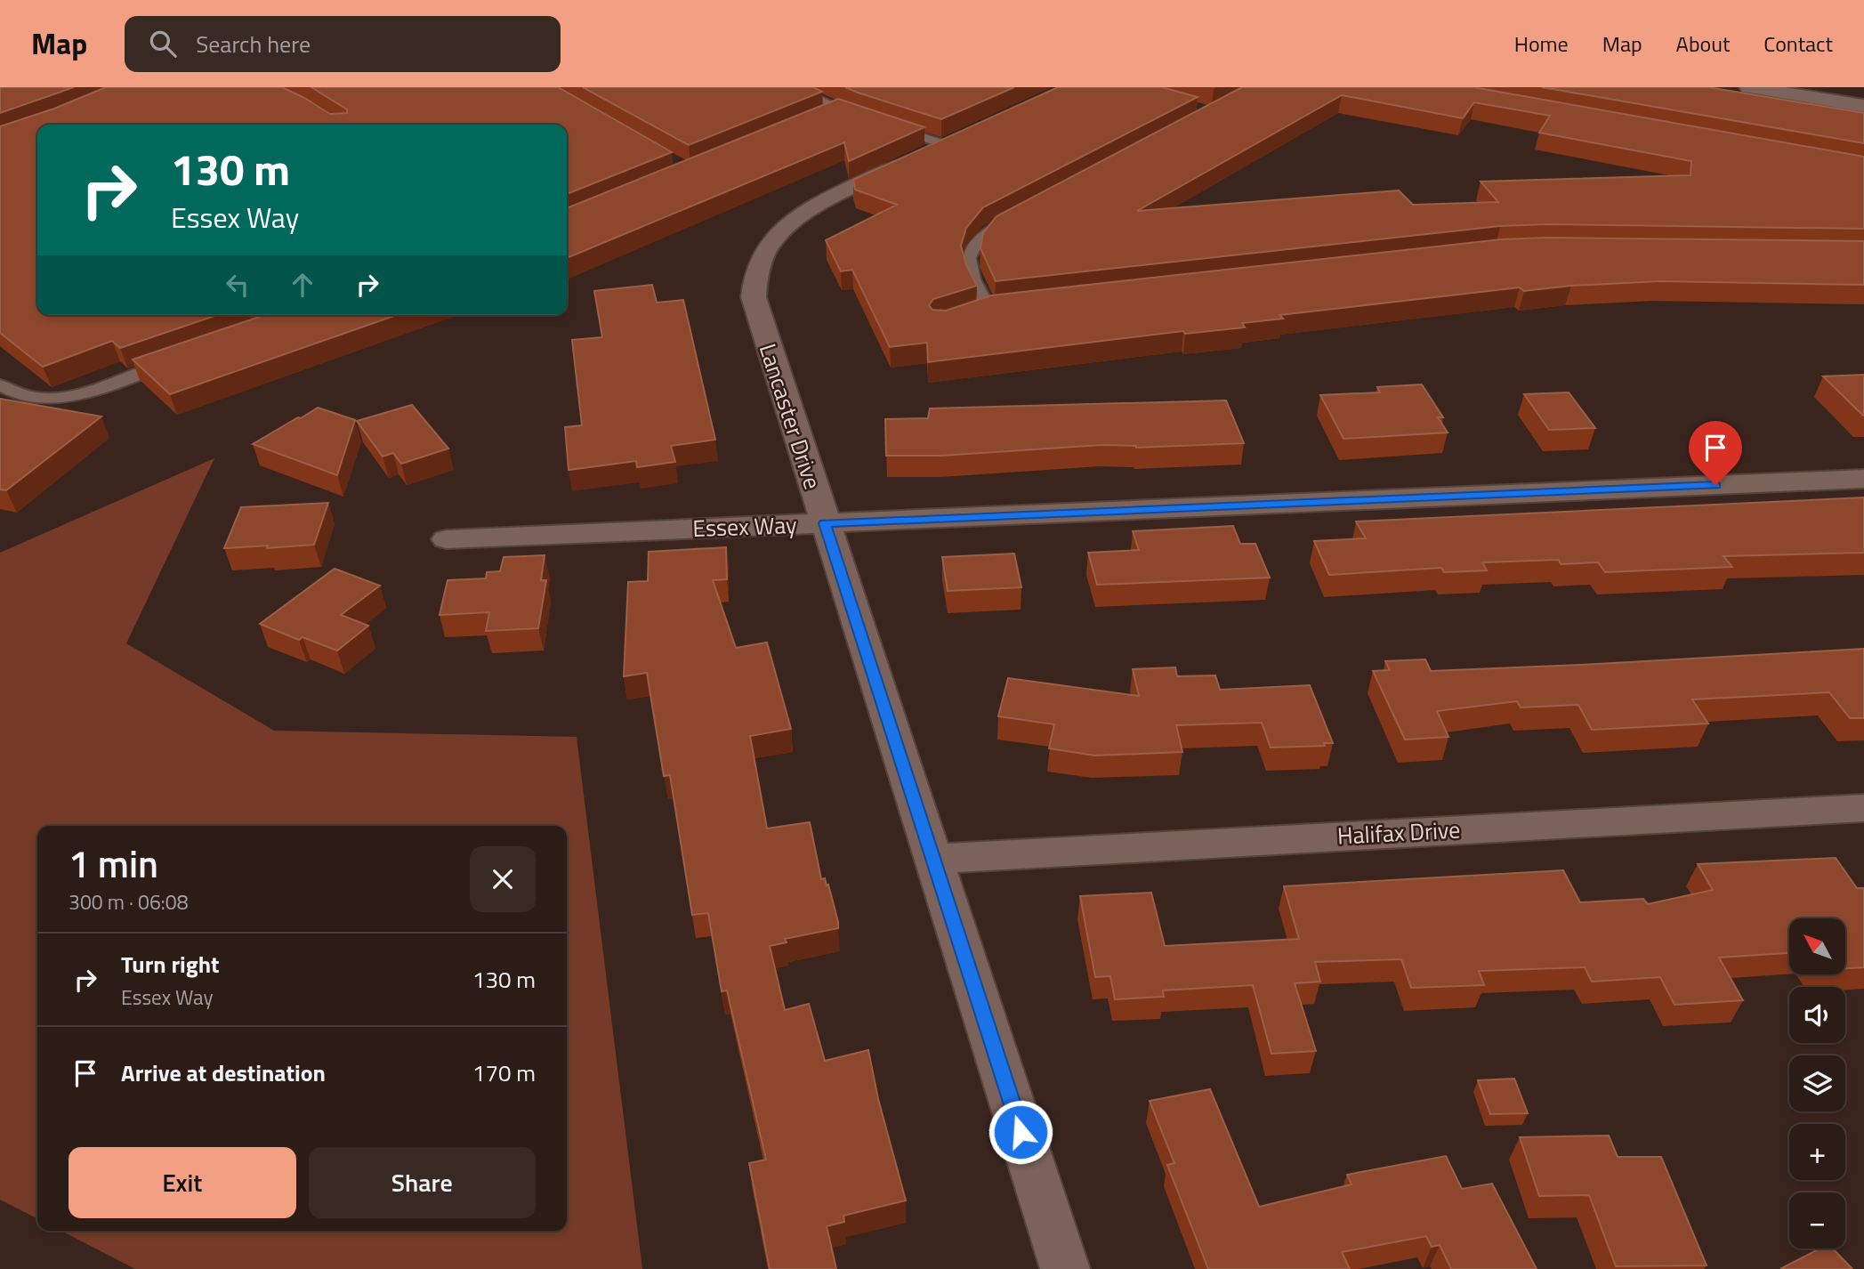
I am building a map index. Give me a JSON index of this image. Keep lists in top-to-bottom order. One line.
{"streets":{"street":["Lancaster Drive","Essex Way","Halifax Drive"]},"crossings":[["Lancaster Drive","Essex Way"],["Lancaster Drive","Halifax Drive"]],"north":"top left","page":{"header":"Map","search":"Search here","nav":["Home","Map","About","Contact"],"turn":["130 m","Essex Way"],"heading":["1 min","300 m · 06:08"],"map_buttons":["+","−"],"list":[{"name":"Turn right","note":"Essex Way","value":"130 m"},{"name":"Arrive at destination","value":"170 m"}],"buttons":["Exit","Share"]}}
